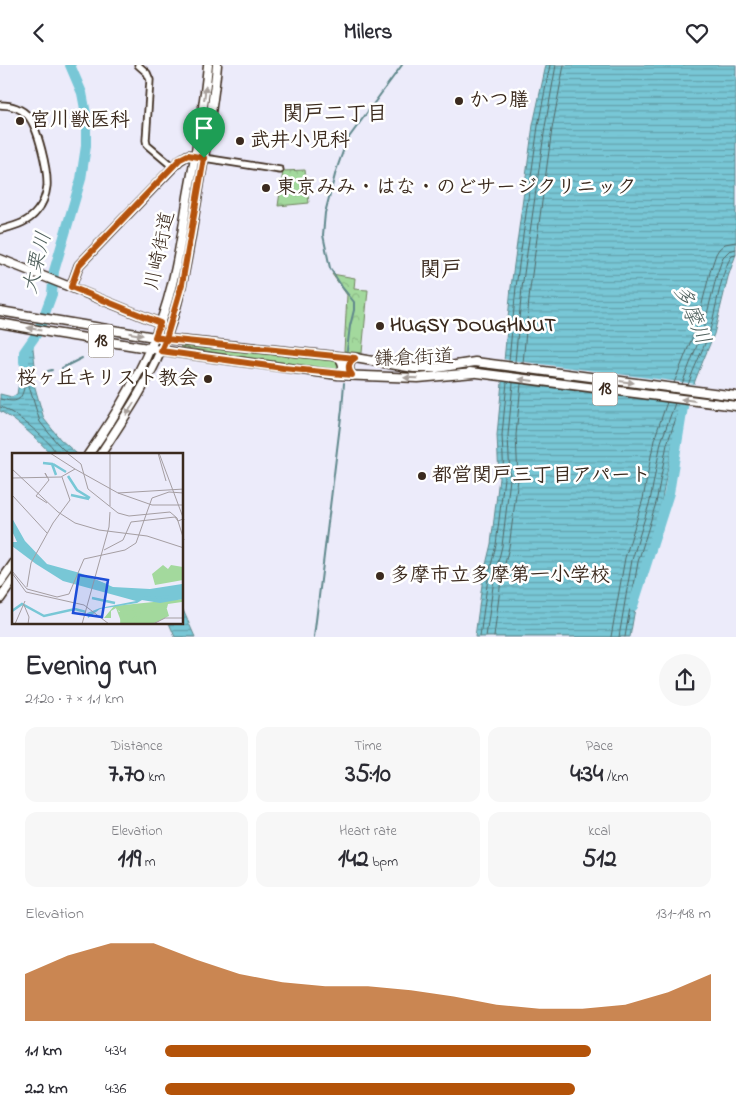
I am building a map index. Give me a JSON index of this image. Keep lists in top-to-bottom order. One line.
{"streets":{"main road":["川崎街道","18","鎌倉街道"]},"crossings":[["川崎街道","18"],["川崎街道","鎌倉街道"]],"districts":["関戸二丁目","関戸"],"water":["大栗川","多摩川"],"places":["かつ膳","宮川獣医科","武井小児科","東京みみ・はな・のどサージクリニック","HUGSY DOUGHNUT","桜ヶ丘キリスト教会","都営関戸三丁目アパート","多摩市立多摩第一小学校"],"page":{"header":"Milers","heading":["Evening run","21:20 · 7 × 1.1 km"],"stats":[["Distance","7.70 km"],["Time","35:10"],["Pace","4:34 /km"],["Elevation","119 m"],["Heart rate","142 bpm"],["kcal","512"]],"chart":["Elevation","131–148 m"],"list":[{"name":"1.1 km","note":"4:34"},{"name":"2.2 km","note":"4:36"}]}}
